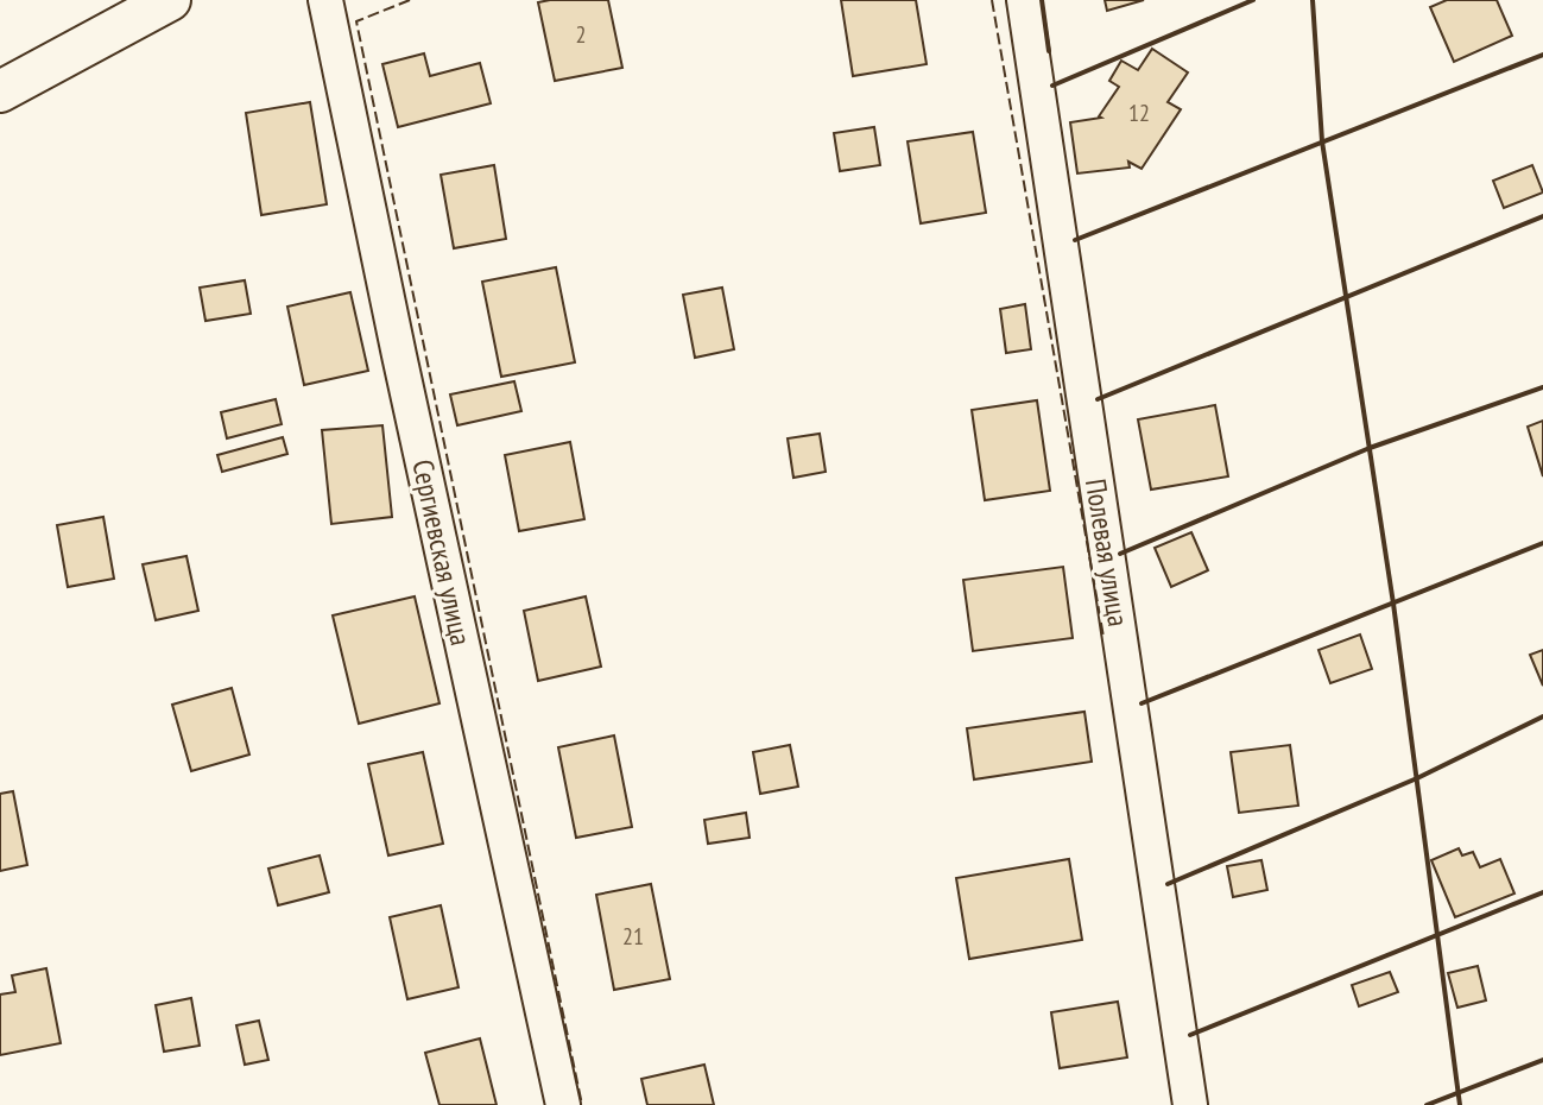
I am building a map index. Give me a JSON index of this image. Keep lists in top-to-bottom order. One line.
{"streets":{"street":["Сергиевская улица","Полевая улица"]},"house_numbers":["2","12","21"]}
